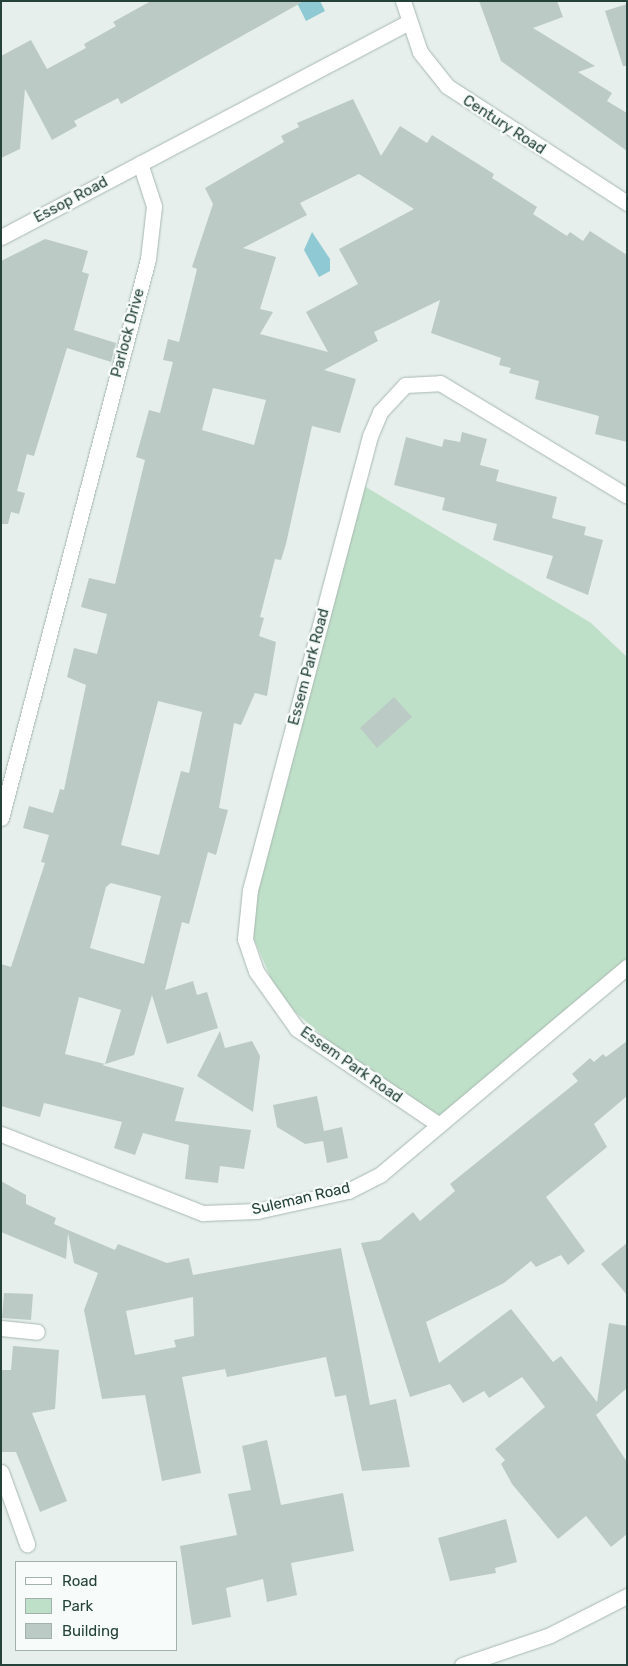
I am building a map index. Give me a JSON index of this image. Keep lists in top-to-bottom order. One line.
{"streets":{"street":["Century Road","Essop Road","Parlock Drive","Essem Park Road","Suleman Road"]},"crossings":[["Essop Road","Parlock Drive"],["Essem Park Road","Suleman Road"]],"legend":["Road","Park","Building"]}
